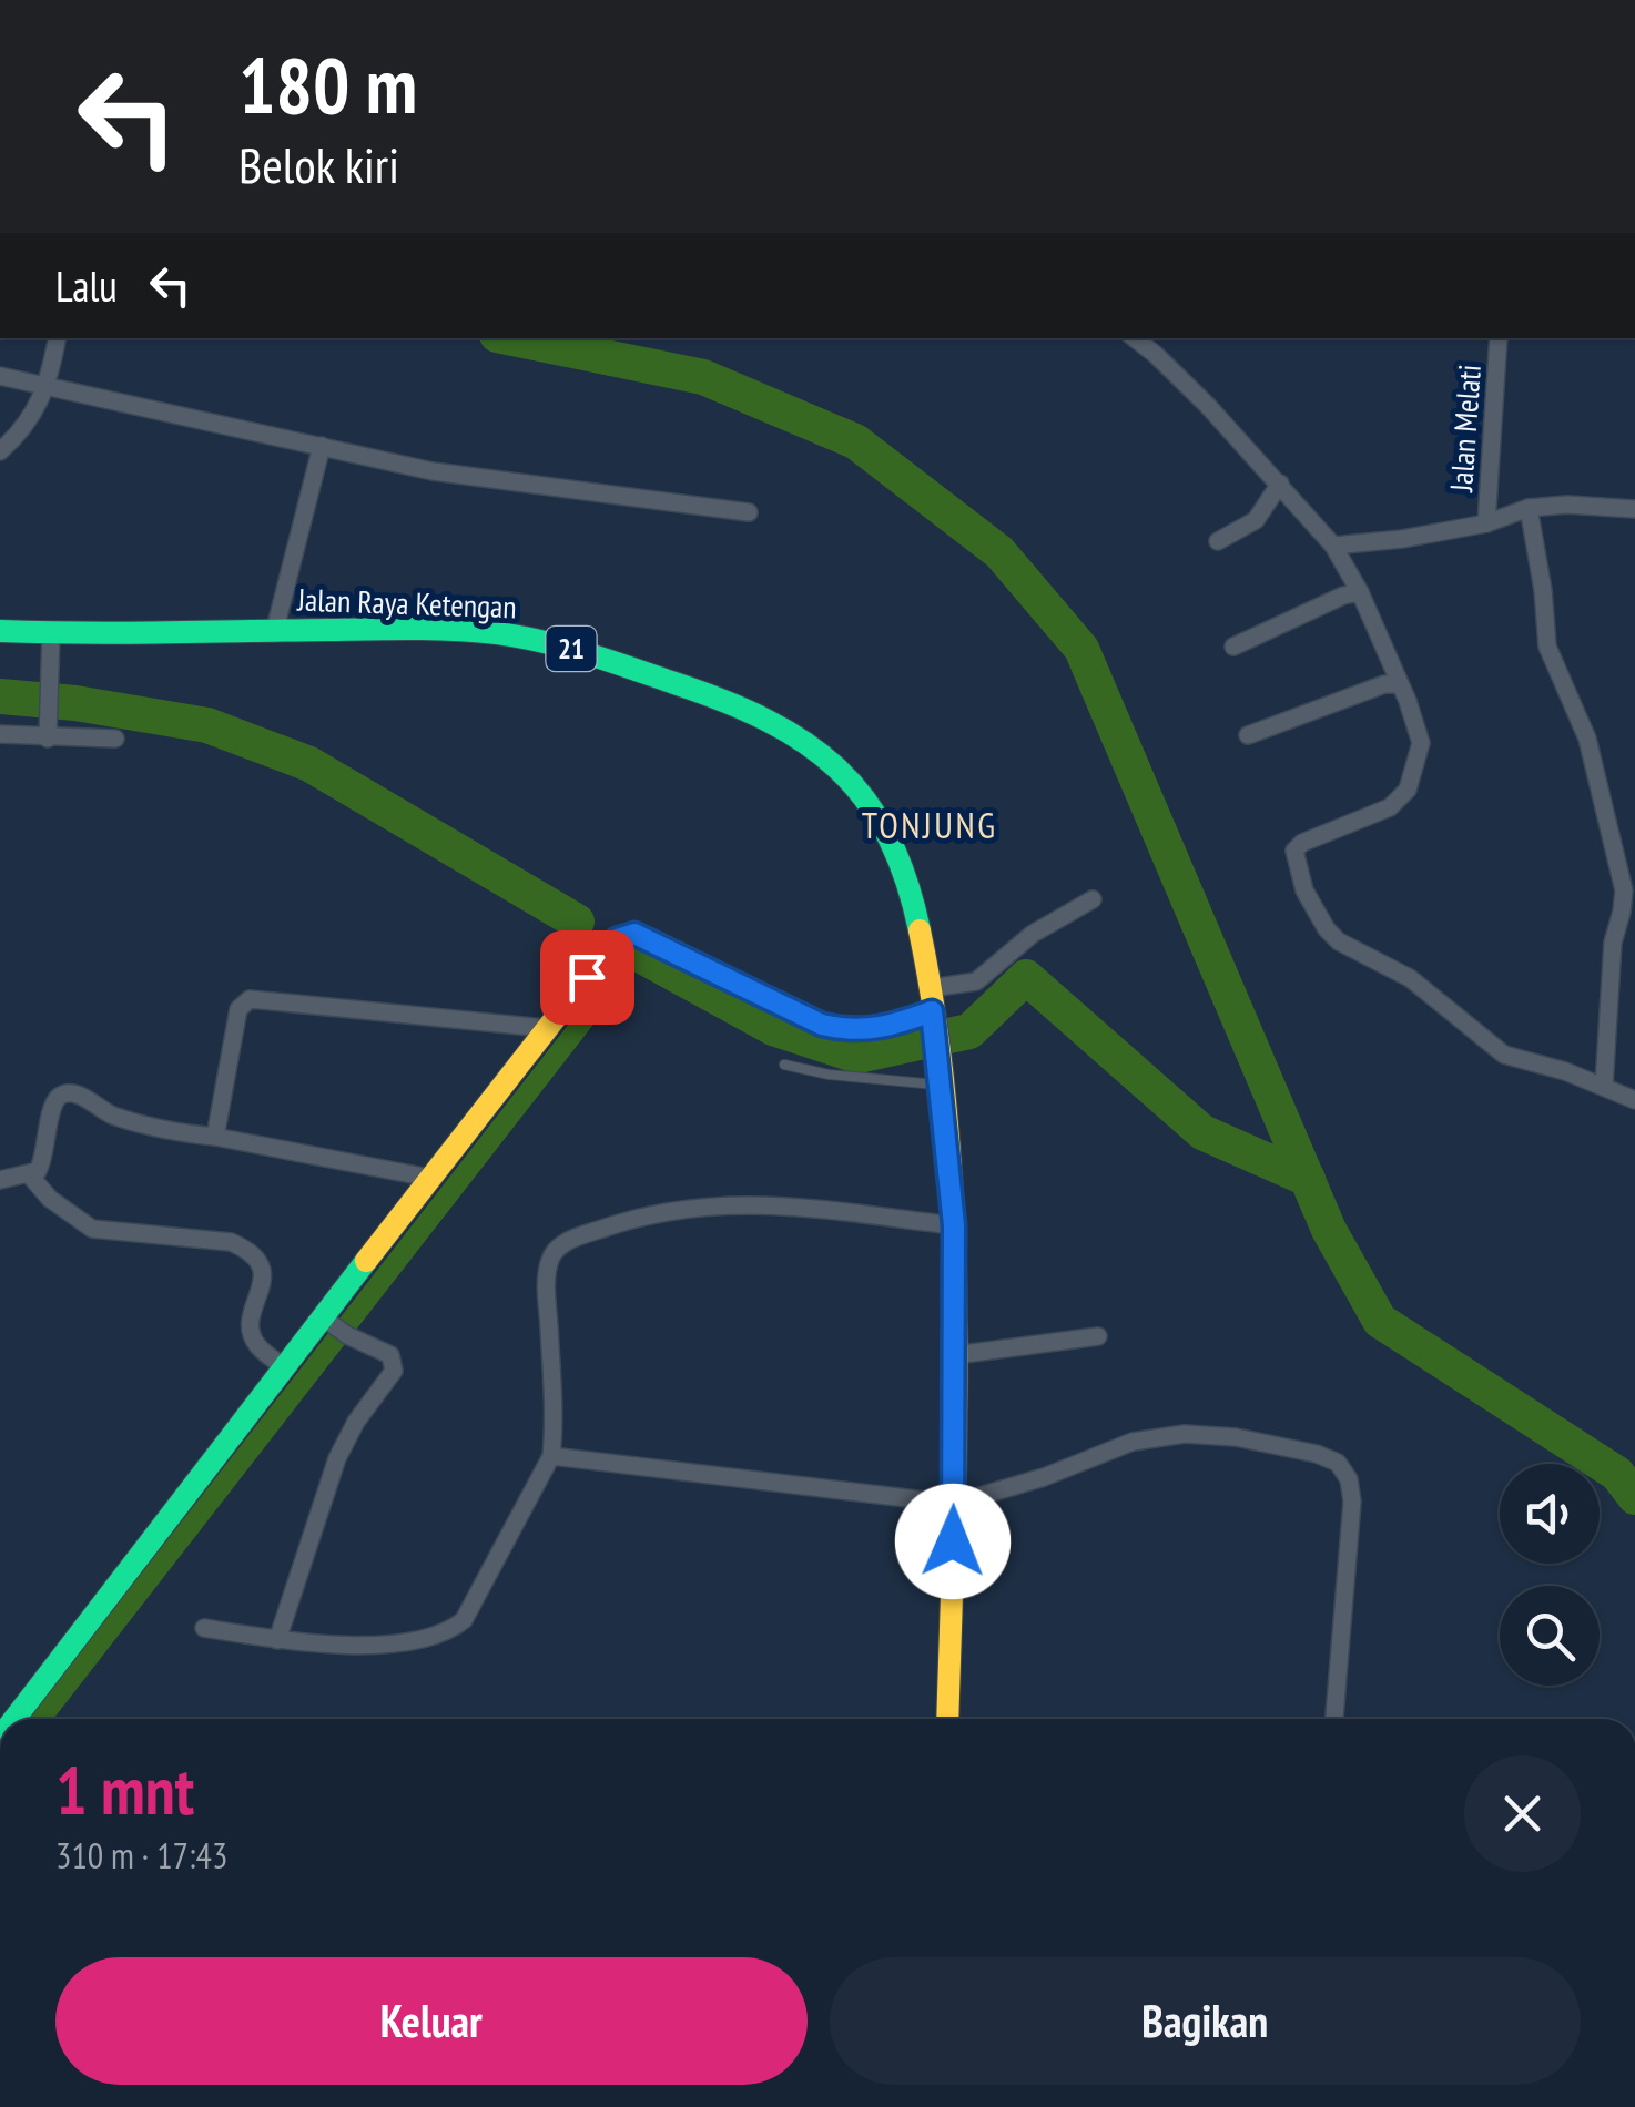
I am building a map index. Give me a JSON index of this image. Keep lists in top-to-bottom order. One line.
{"streets":{"main road":["Jalan Raya Ketengan","21"],"street":["Jalan Melati"]},"crossings":[["Jalan Raya Ketengan","21"]],"districts":["TONJUNG"],"page":{"turn":["180 m","Belok kiri"],"then":"Lalu","heading":["1 mnt","310 m · 17:43"],"buttons":["Keluar","Bagikan"]}}
